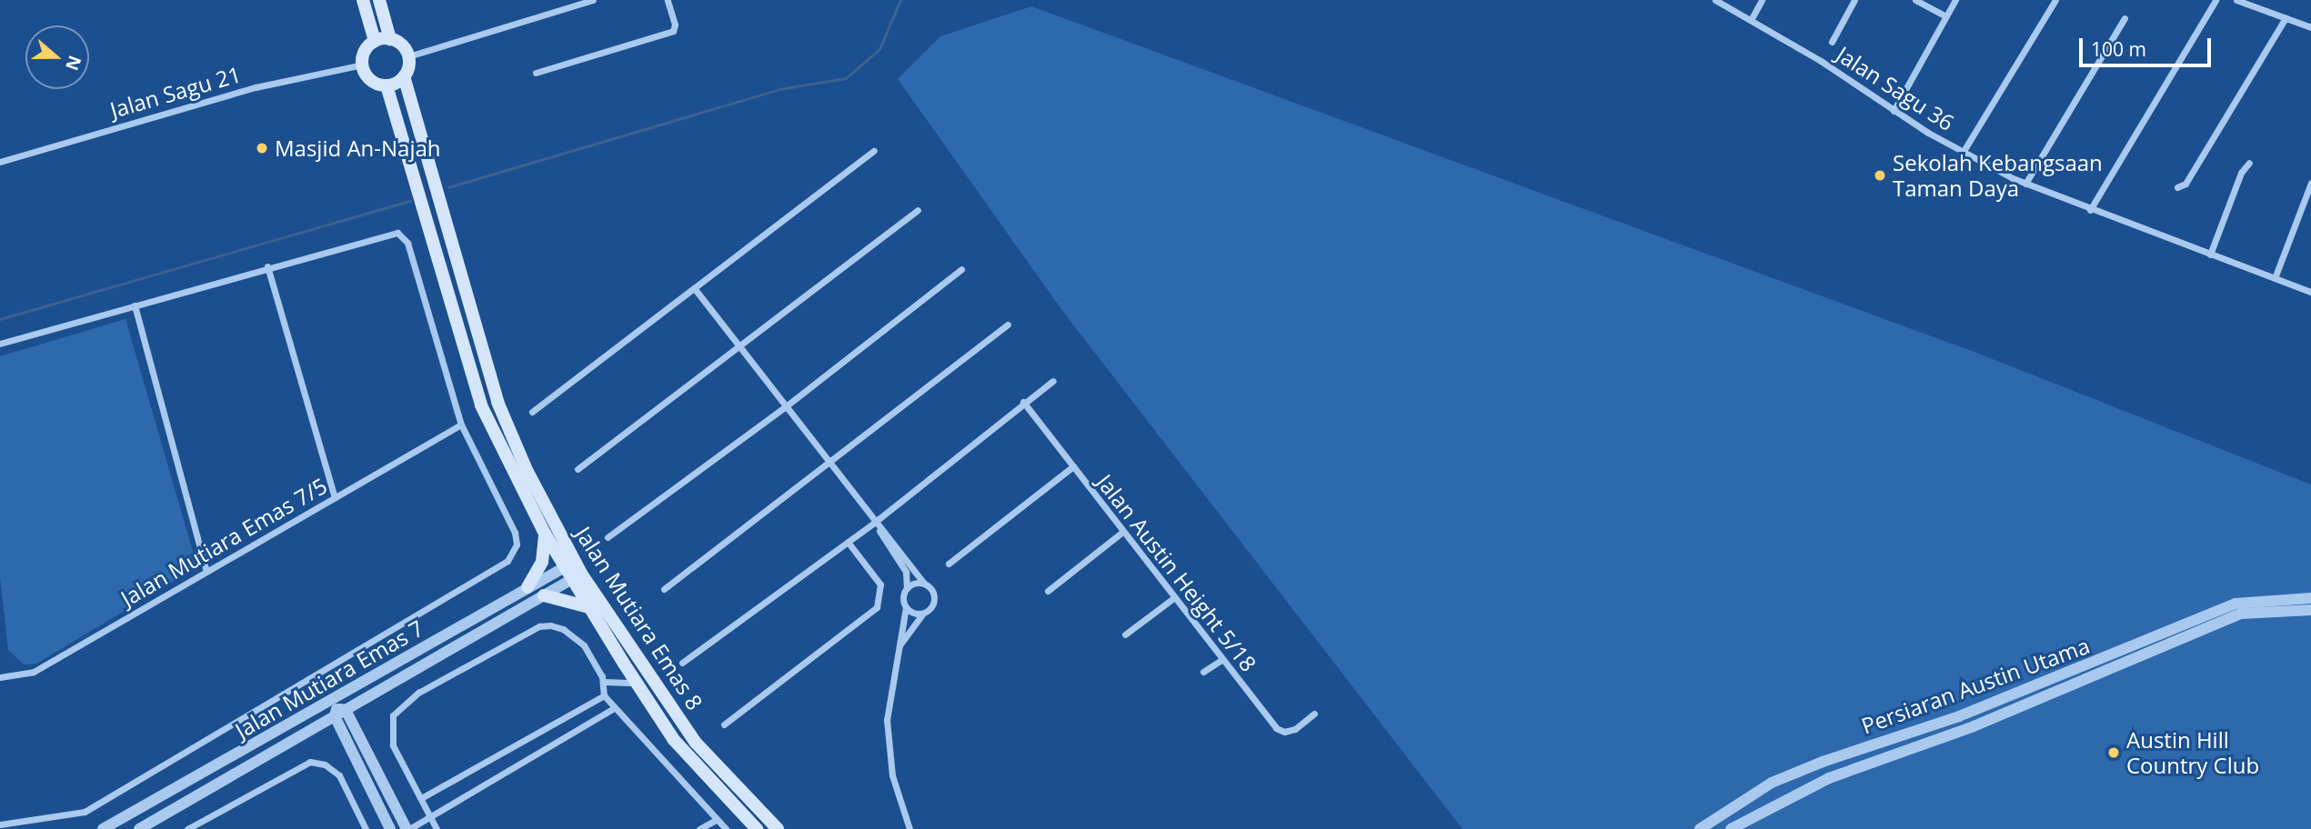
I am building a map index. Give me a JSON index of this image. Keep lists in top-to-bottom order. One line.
{"streets":{"main road":["Jalan Mutiara Emas 8"],"street":["Jalan Sagu 36","Jalan Sagu 21","Jalan Mutiara Emas 7/5","Jalan Austin Height 5/18","Jalan Mutiara Emas 7","Persiaran Austin Utama"]},"crossings":[["Jalan Sagu 21","Jalan Mutiara Emas 8"],["Jalan Mutiara Emas 8","Jalan Mutiara Emas 7"]],"places":["Masjid An-Najah","Sekolah Kebangsaan Taman Daya","Austin Hill Country Club"],"scale_bar":"100 m","north":"right"}
